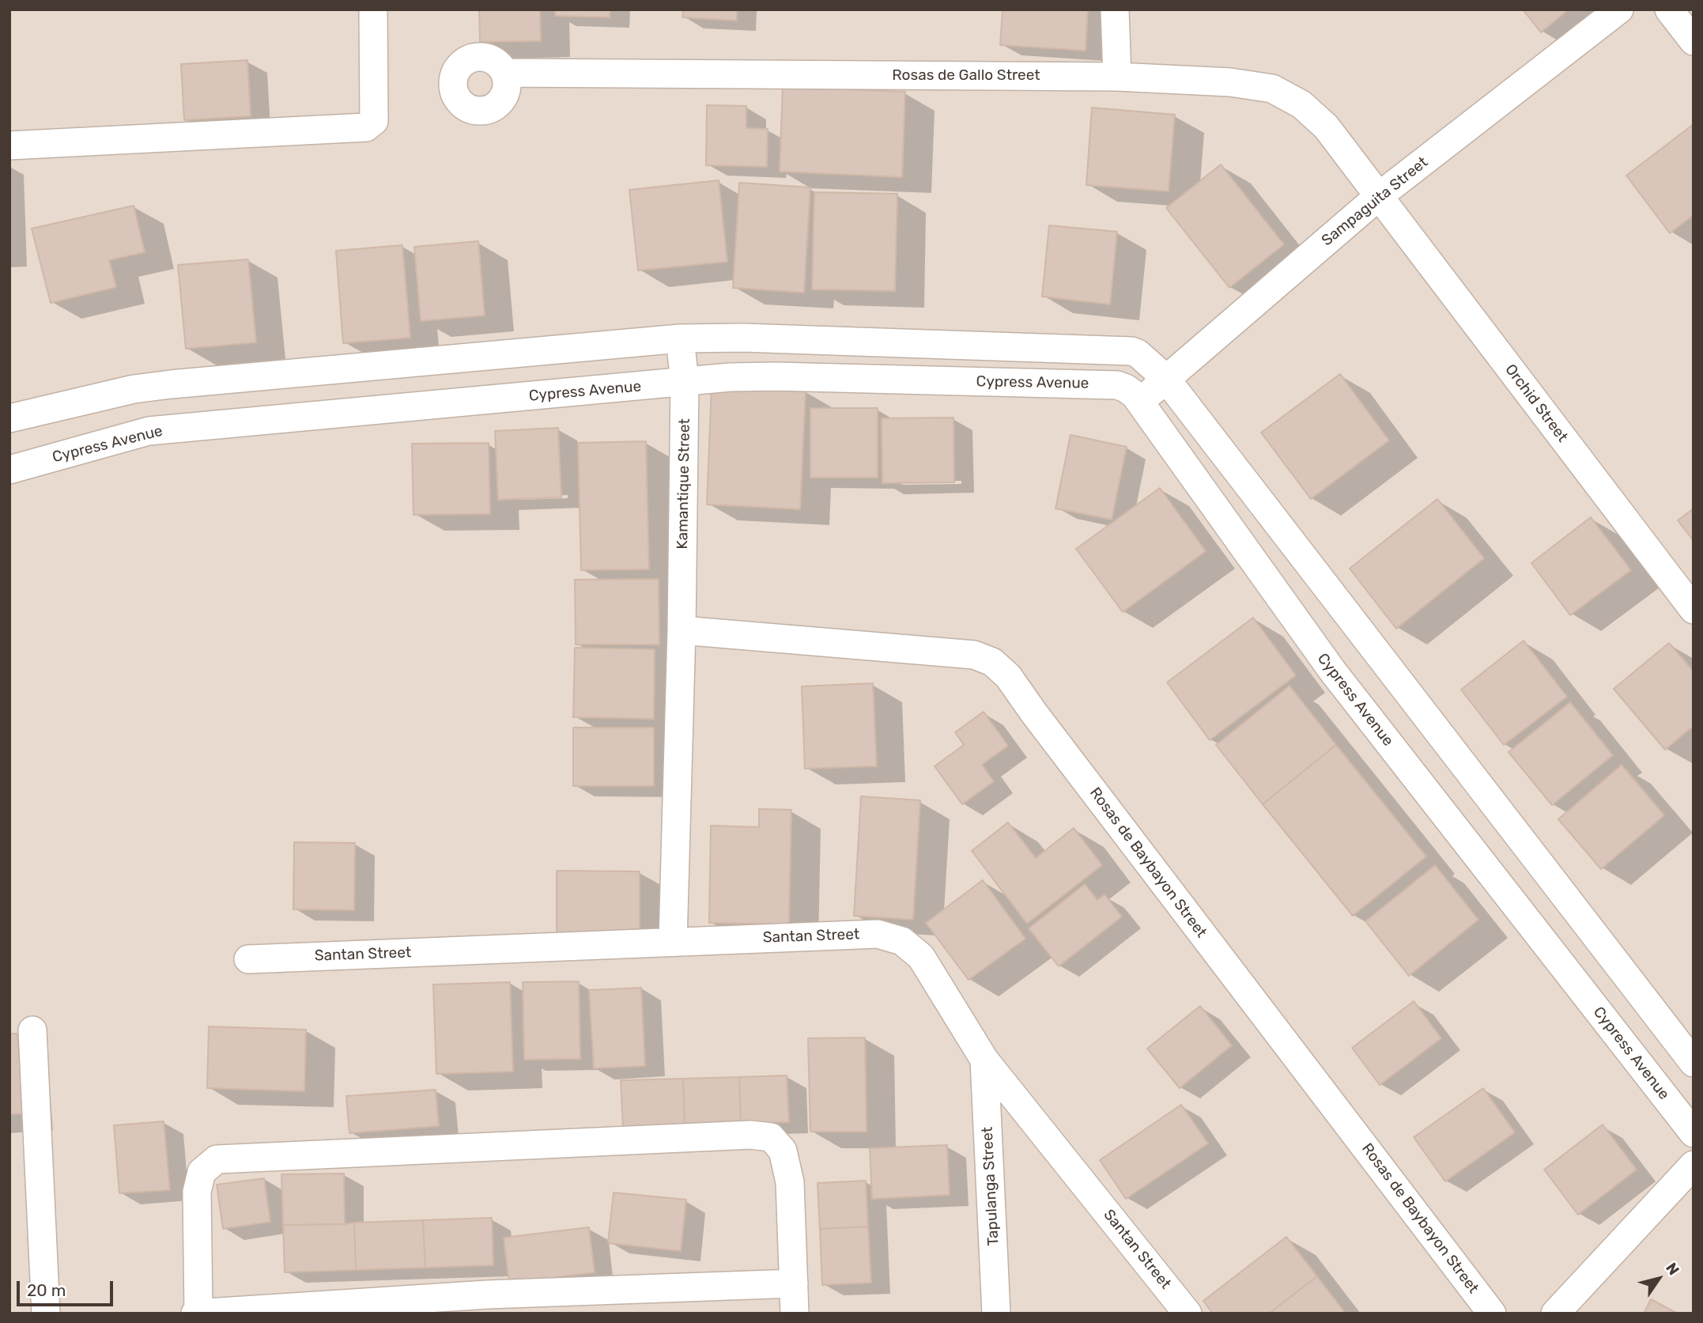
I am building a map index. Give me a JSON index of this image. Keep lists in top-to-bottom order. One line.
{"streets":{"street":["Rosas de Gallo Street","Sampaguita Street","Cypress Avenue","Orchid Street","Kamantique Street","Rosas de Baybayon Street","Santan Street","Tapulanga Street"]},"crossings":[["Rosas de Gallo Street","Sampaguita Street"],["Rosas de Gallo Street","Orchid Street"],["Sampaguita Street","Cypress Avenue"],["Sampaguita Street","Orchid Street"],["Cypress Avenue","Kamantique Street"],["Kamantique Street","Rosas de Baybayon Street"],["Kamantique Street","Santan Street"],["Santan Street","Tapulanga Street"]],"scale_bar":"20 m","north":"top right"}
